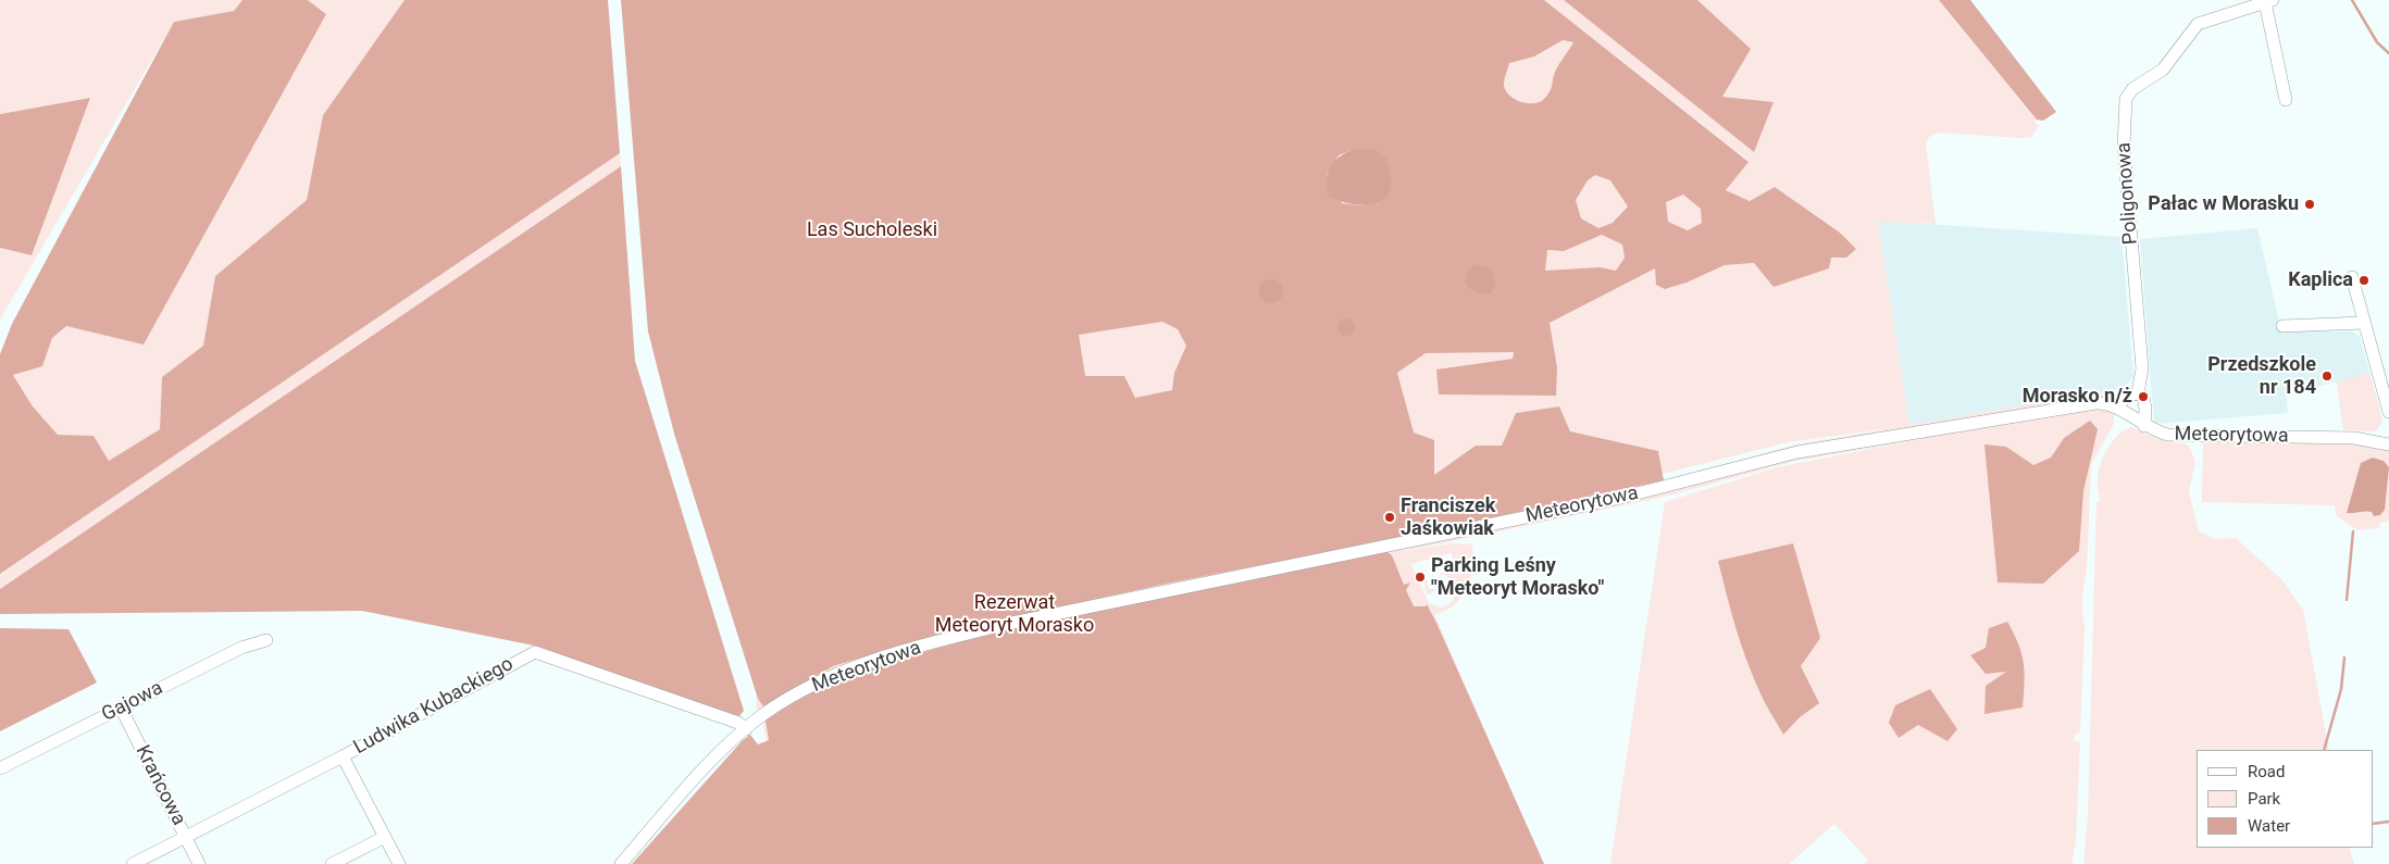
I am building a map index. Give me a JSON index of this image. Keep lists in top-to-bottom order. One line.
{"streets":{"street":["Poligonowa","Meteorytowa","Gajowa","Ludwika Kubackiego","Krańcowa"]},"crossings":[["Poligonowa","Meteorytowa"],["Meteorytowa","Ludwika Kubackiego"],["Gajowa","Krańcowa"],["Ludwika Kubackiego","Krańcowa"]],"parks":["Las Sucholeski","Rezerwat Meteoryt Morasko"],"places":["Pałac w Morasku","Kaplica","Przedszkole nr 184","Morasko n/ż","Franciszek Jaśkowiak","Parking Leśny \"Meteoryt Morasko\""],"legend":["Road","Park","Water"]}
